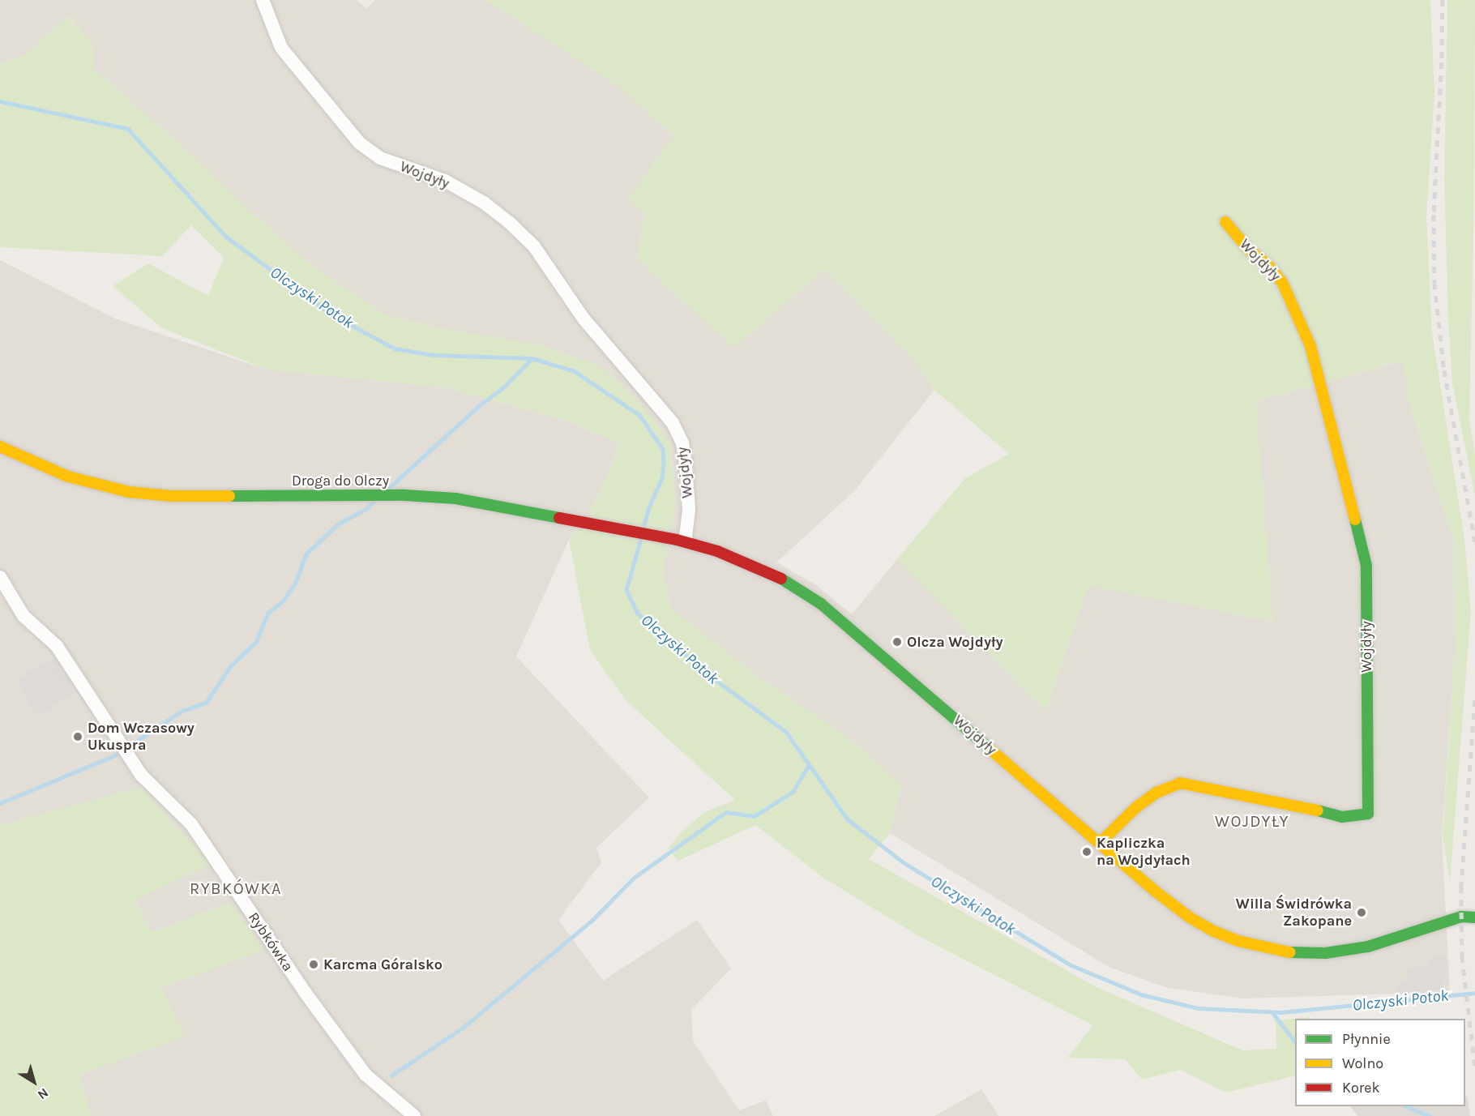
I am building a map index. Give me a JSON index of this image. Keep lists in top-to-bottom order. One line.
{"streets":{"street":["Wojdyły","Droga do Olczy","Rybkówka"]},"crossings":[["Wojdyły","Droga do Olczy"]],"districts":["WOJDYŁY","RYBKÓWKA"],"water":["Olczyski Potok"],"places":["Olcza Wojdyły","Dom Wczasowy Ukuspra","Kapliczka na Wojdyłach","Willa Świdrówka Zakopane","Karcma Góralsko"],"legend":["Płynnie","Wolno","Korek"],"north":"bottom right"}
